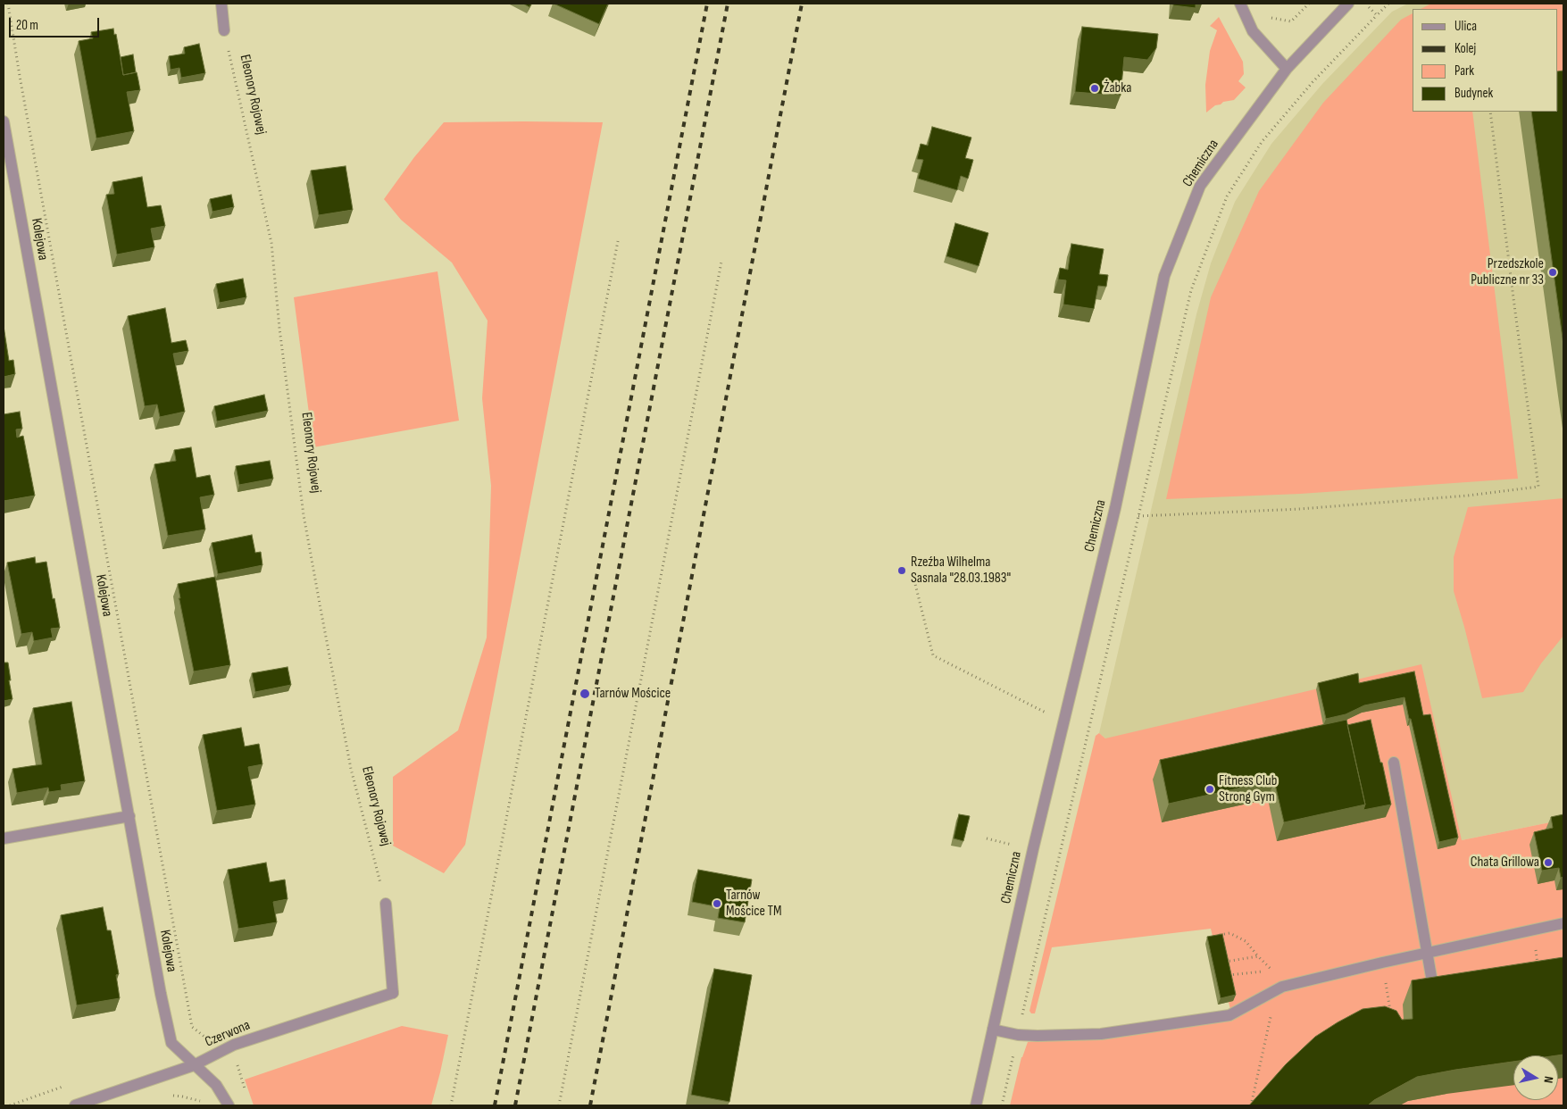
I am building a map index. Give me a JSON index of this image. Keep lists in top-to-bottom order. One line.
{"streets":{"street":["Chemiczna","Kolejowa","Czerwona"],"path":["Eleonory Rojowej"]},"crossings":[["Eleonory Rojowej","Czerwona"],["Kolejowa","Czerwona"]],"places":["Żabka","Przedszkole Publiczne nr 33","Rzeźba Wilhelma Sasnala \"28.03.1983\"","Tarnów Mościce","Fitness Club Strong Gym","Chata Grillowa","Tarnów Mościce TM"],"legend":["Ulica","Kolej","Park","Budynek"],"scale_bar":"20 m","north":"right"}
